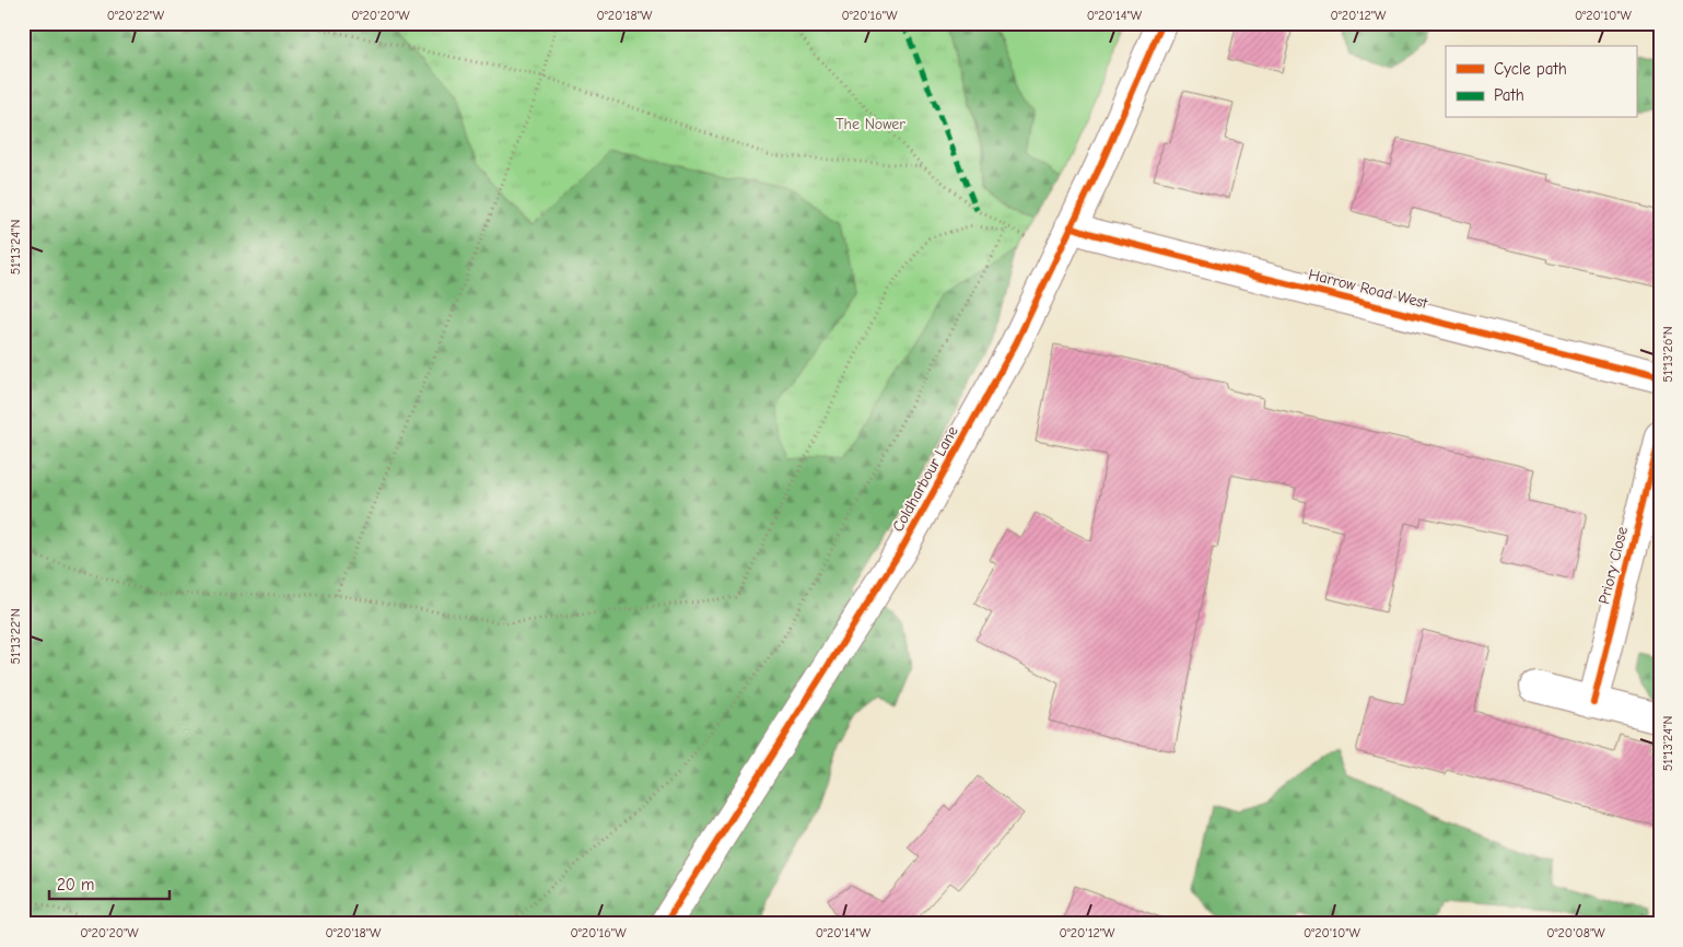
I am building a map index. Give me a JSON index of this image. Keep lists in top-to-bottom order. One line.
{"streets":{"street":["Harrow Road West","Coldharbour Lane","Priory Close"]},"crossings":[["Harrow Road West","Coldharbour Lane"]],"parks":["The Nower"],"legend":["Cycle path","Path"],"scale_bar":"20 m","coordinates":["0°20'22\"W","0°20'20\"W","0°20'18\"W","0°20'16\"W","0°20'14\"W","0°20'12\"W","0°20'10\"W","51°13'24\"N","51°13'26\"N","51°13'22\"N","0°20'08\"W"]}
